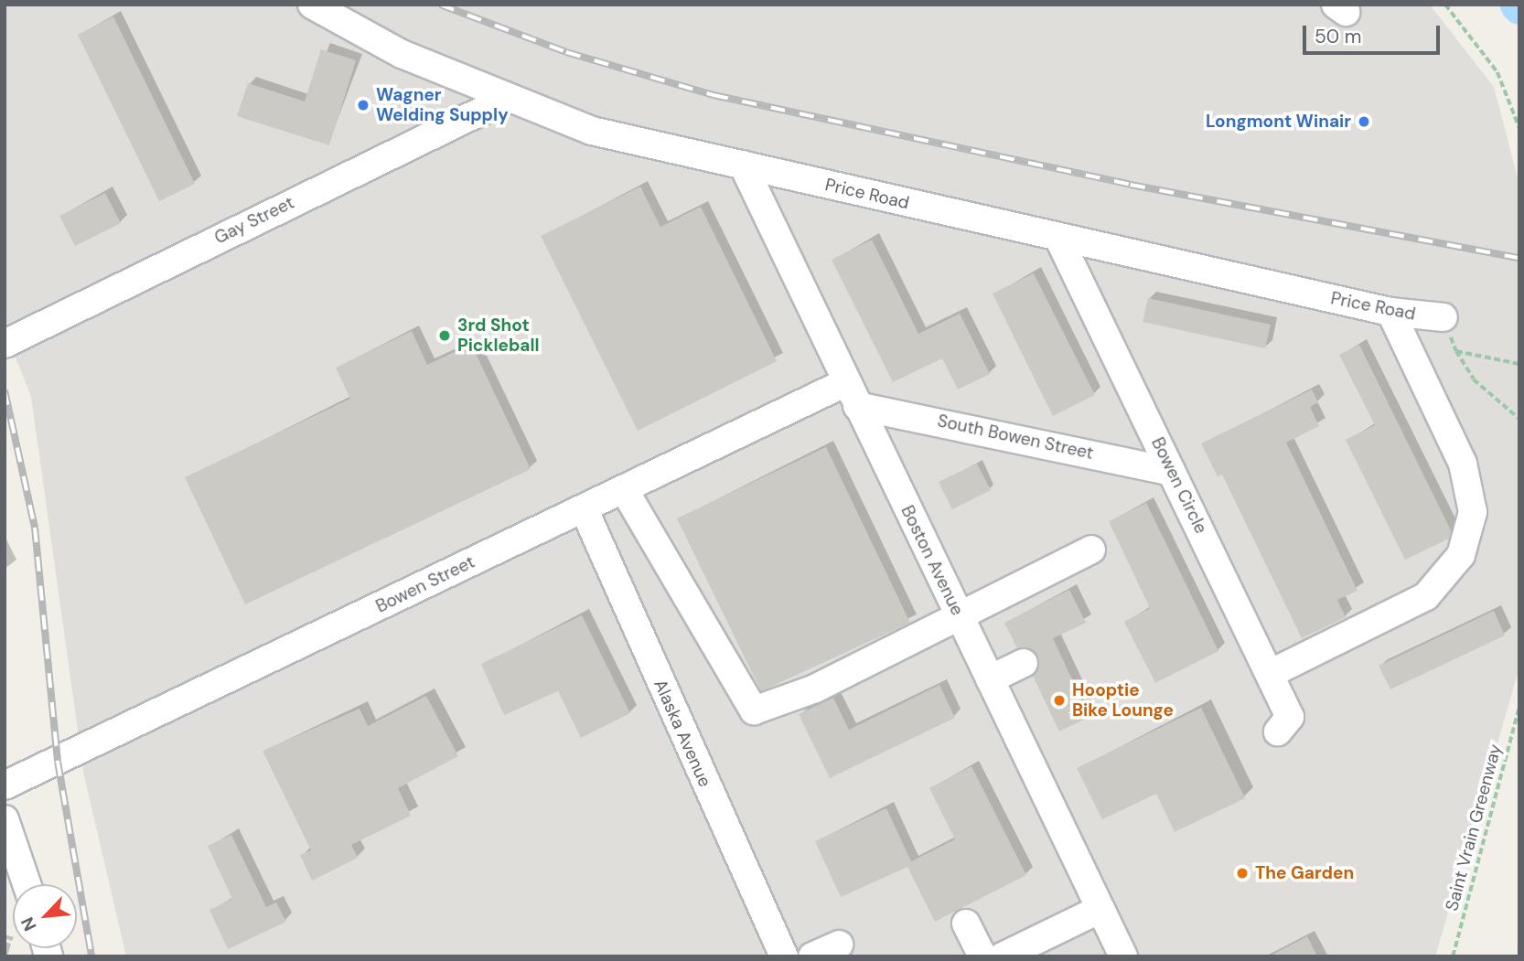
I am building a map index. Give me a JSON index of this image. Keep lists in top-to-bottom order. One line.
{"streets":{"street":["Price Road","Gay Street","South Bowen Street","Bowen Circle","Boston Avenue","Bowen Street","Alaska Avenue"],"path":["Saint Vrain Greenway"]},"crossings":[["Price Road","Gay Street"],["Price Road","Bowen Circle"],["Price Road","Boston Avenue"],["South Bowen Street","Bowen Circle"],["South Bowen Street","Boston Avenue"],["South Bowen Street","Bowen Street"],["Boston Avenue","Bowen Street"],["Bowen Street","Alaska Avenue"]],"places":["Wagner Welding Supply","Longmont Winair","3rd Shot Pickleball","Hooptie Bike Lounge","The Garden"],"scale_bar":"50 m","north":"bottom left"}
